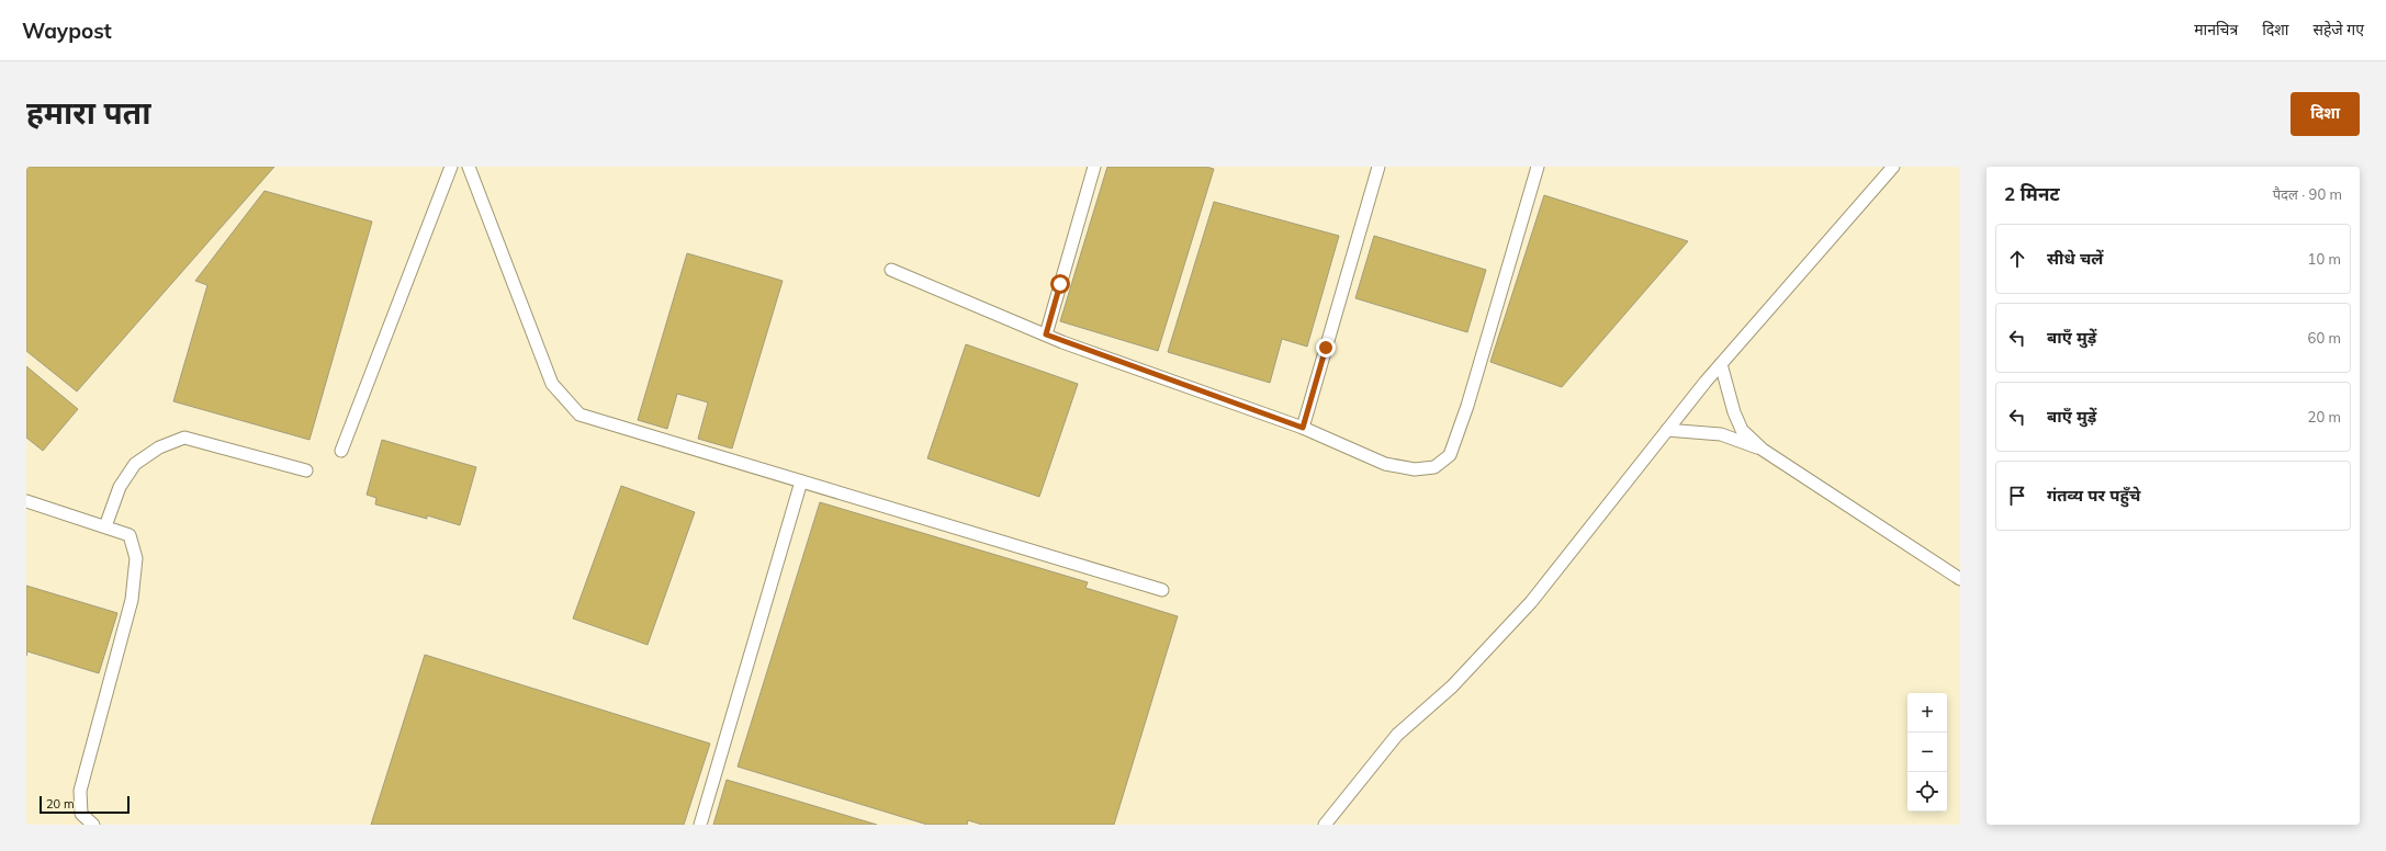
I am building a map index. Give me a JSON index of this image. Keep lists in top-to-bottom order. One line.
{"scale_bar":"20 m","page":{"header":"Waypost","nav":["मानचित्र","दिशा","सहेजे गए"],"buttons":"दिशा","title":"हमारा पता","heading":["2 मिनट","पैदल · 90 m"],"list":[["सीधे चलें","10 m"],["बाएँ मुड़ें","60 m"],["बाएँ मुड़ें","20 m"],"गंतव्य पर पहुँचे"],"map_buttons":["+","−"],"scale":"20 m"}}
